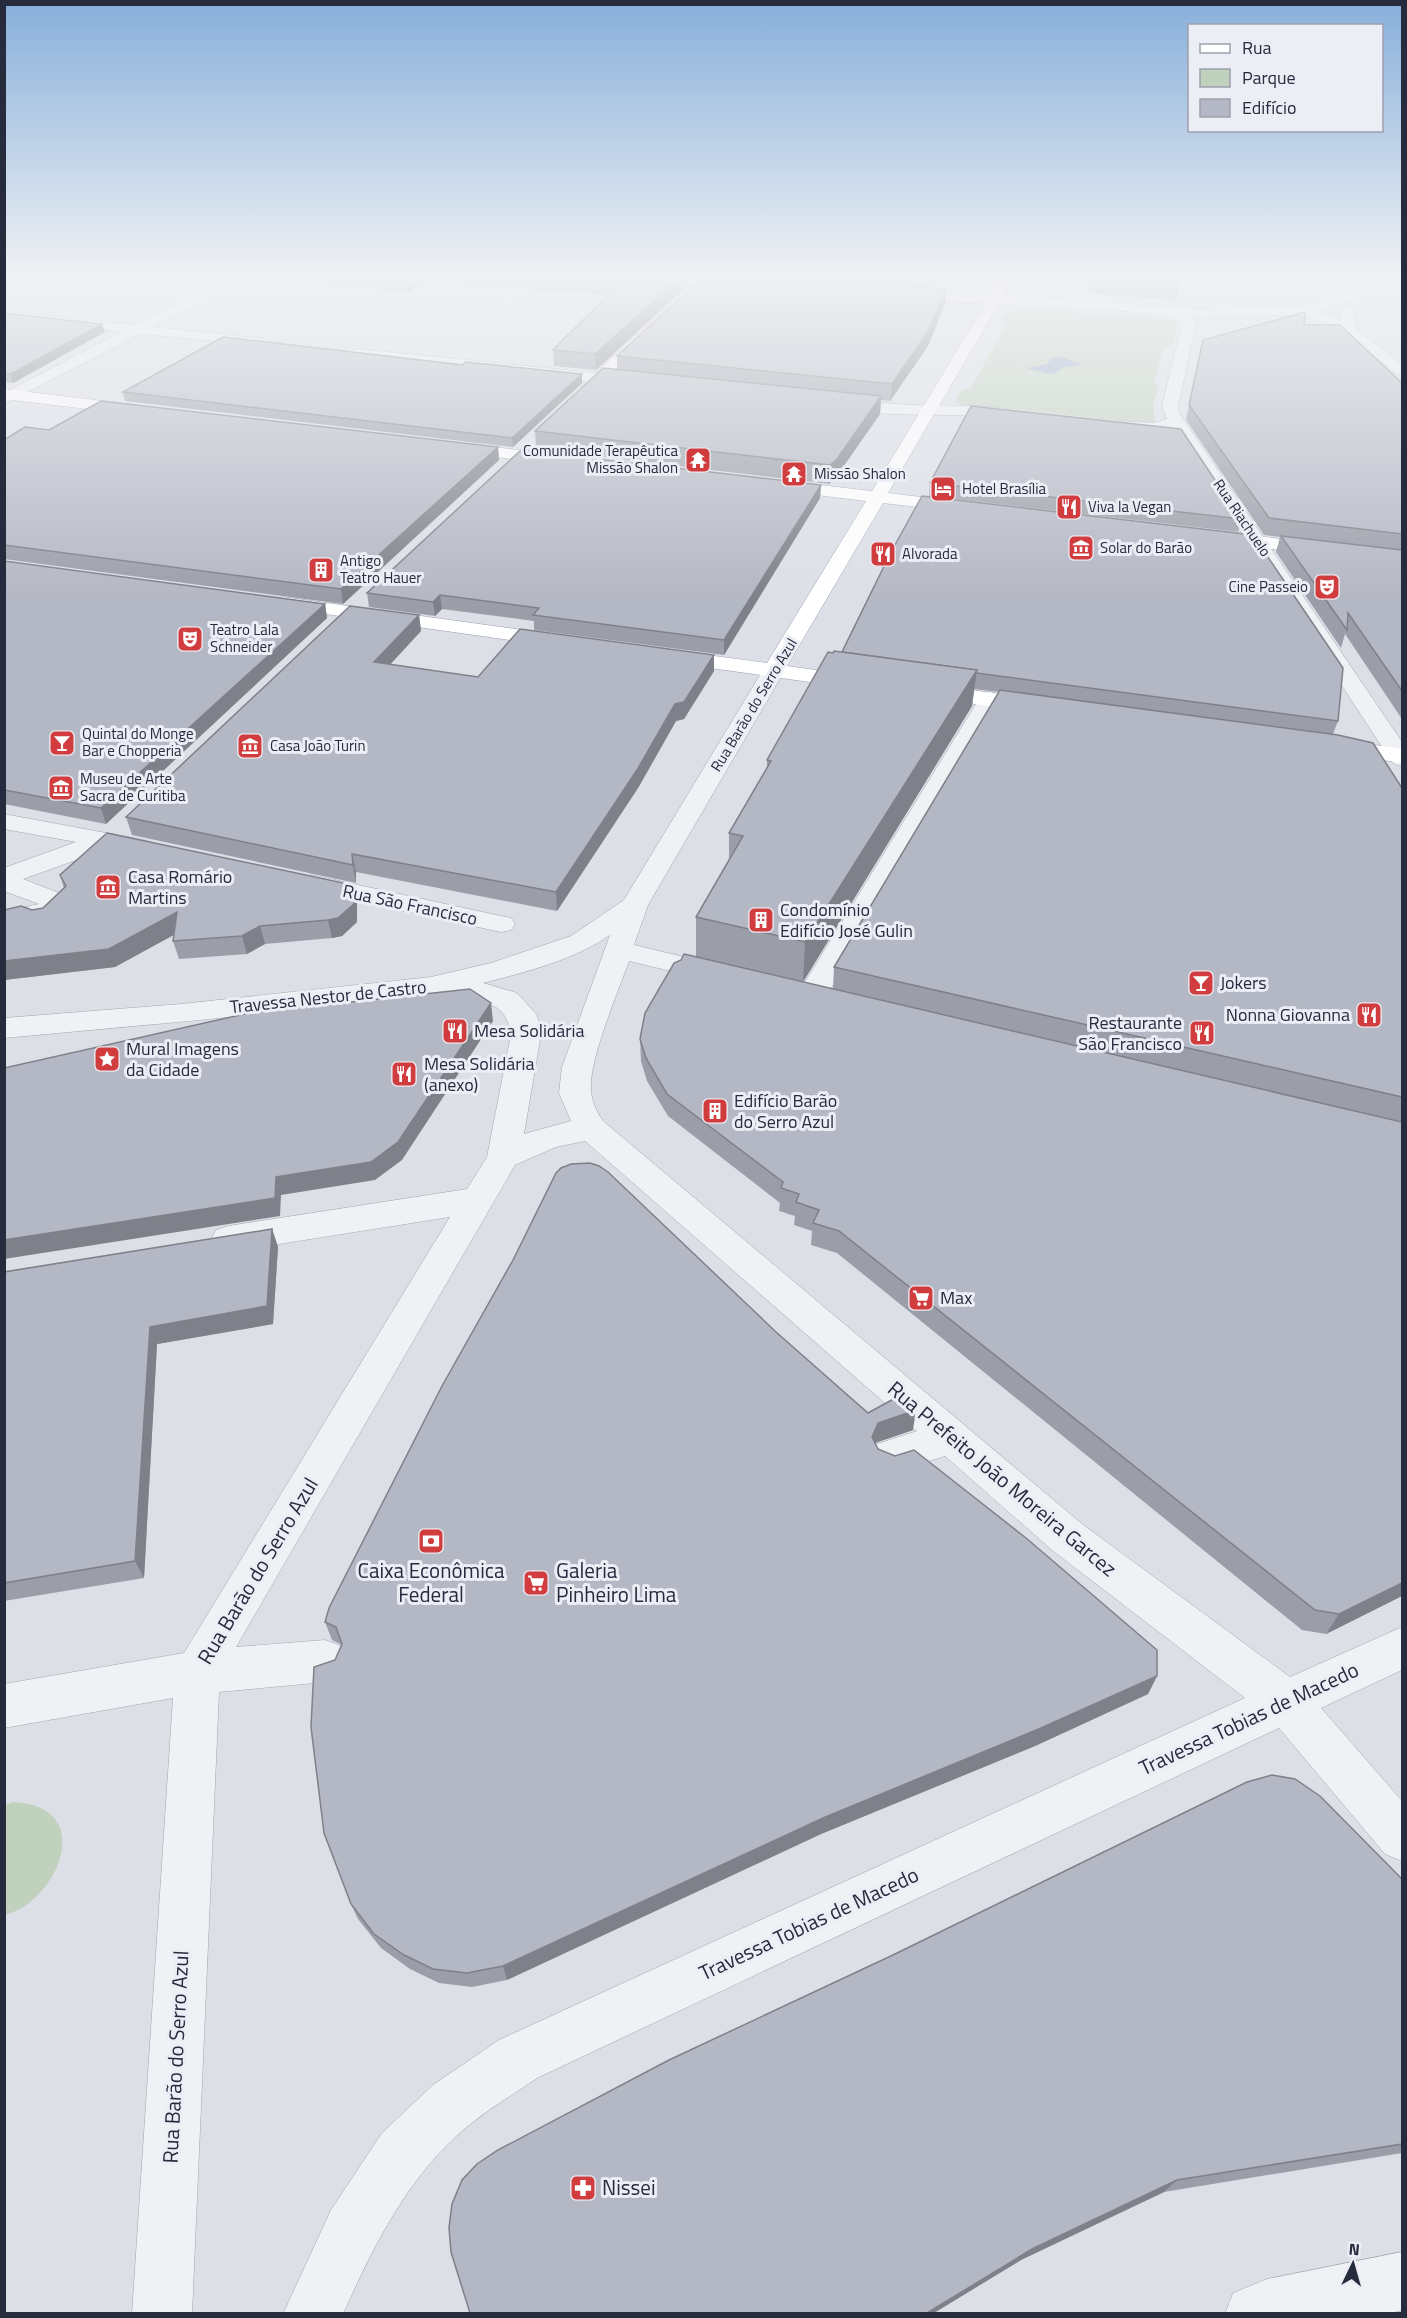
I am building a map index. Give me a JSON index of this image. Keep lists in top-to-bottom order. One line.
{"streets":{"main road":["Rua Barão do Serro Azul"],"street":["Rua Riachuelo","Rua São Francisco","Travessa Nestor de Castro","Rua Prefeito João Moreira Garcez","Travessa Tobias de Macedo"]},"crossings":[["Rua Barão do Serro Azul","Travessa Nestor de Castro"],["Rua Barão do Serro Azul","Rua Prefeito João Moreira Garcez"],["Rua Prefeito João Moreira Garcez","Travessa Tobias de Macedo"]],"places":{"temple":["Comunidade Terapêutica Missão Shalon","Missão Shalon"],"hotel":["Hotel Brasília"],"restaurant":["Viva la Vegan","Alvorada","Nonna Giovanna","Mesa Solidária","Restaurante São Francisco","Mesa Solidária (anexo)"],"museum":["Solar do Barão","Casa João Turin","Museu de Arte Sacra de Curitiba","Casa Romário Martins"],"building":["Antigo Teatro Hauer","Condomínio Edifício José Gulin","Edifício Barão do Serro Azul"],"theatre":["Cine Passeio","Teatro Lala Schneider"],"bar":["Quintal do Monge Bar e Chopperia","Jokers"],"place":["Mural Imagens da Cidade"],"supermarket":["Max","Galeria Pinheiro Lima"],"bank":["Caixa Econômica Federal"],"pharmacy":["Nissei"]},"legend":["Rua","Parque","Edifício"],"north":"top"}
